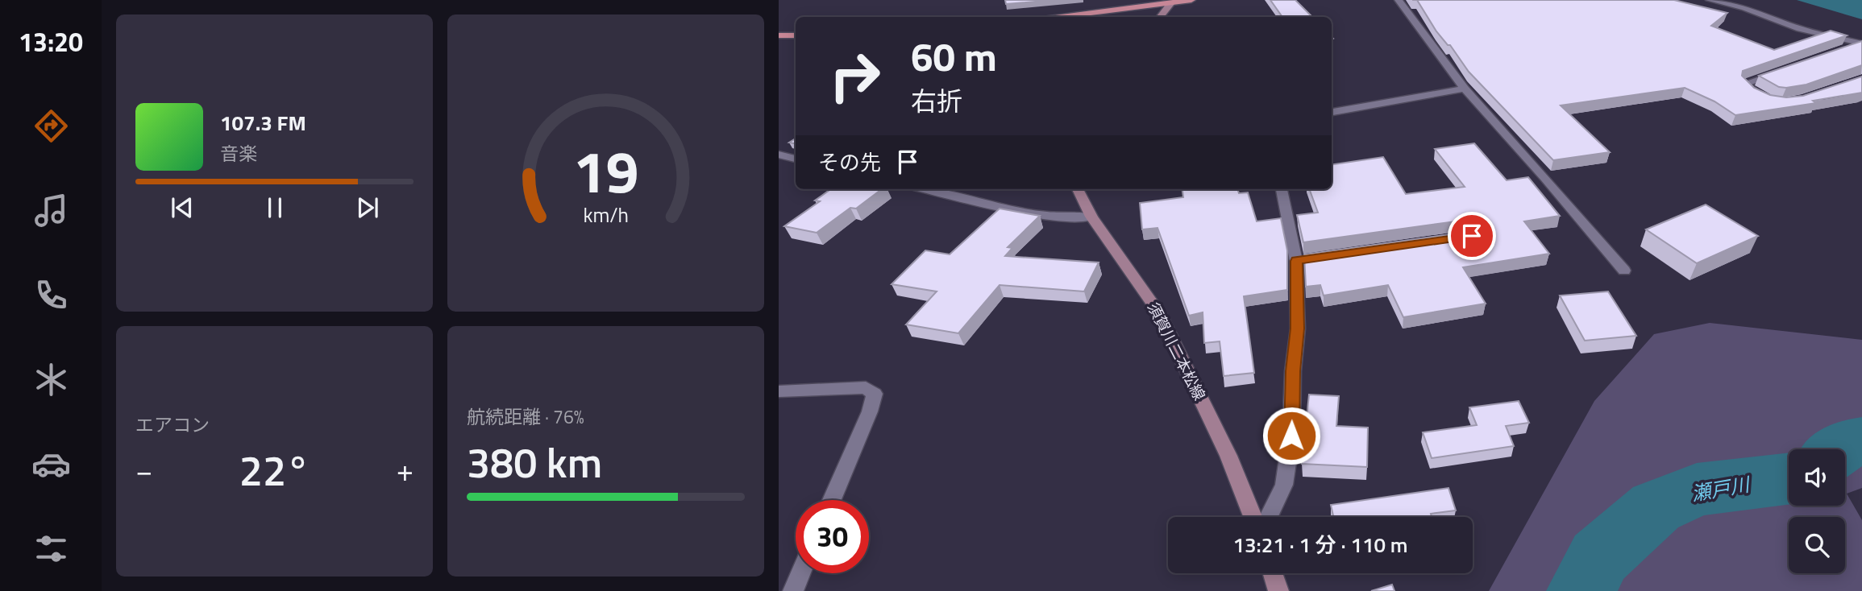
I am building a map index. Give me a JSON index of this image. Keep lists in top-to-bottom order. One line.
{"streets":{"main road":["須賀川二本松線"]},"water":["瀬戸川"],"page":{"tabs":"13:20","turn":["60 m","右折"],"song":["107.3 FM","音楽"],"then":"その先","tile":["エアコン",["航続距離 · 76%","380 km"]],"heat":["−","22°","+"],"limit":"30","trip":"13:21 · 1 分 · 110 m","gauge":["19","km/h"]}}
